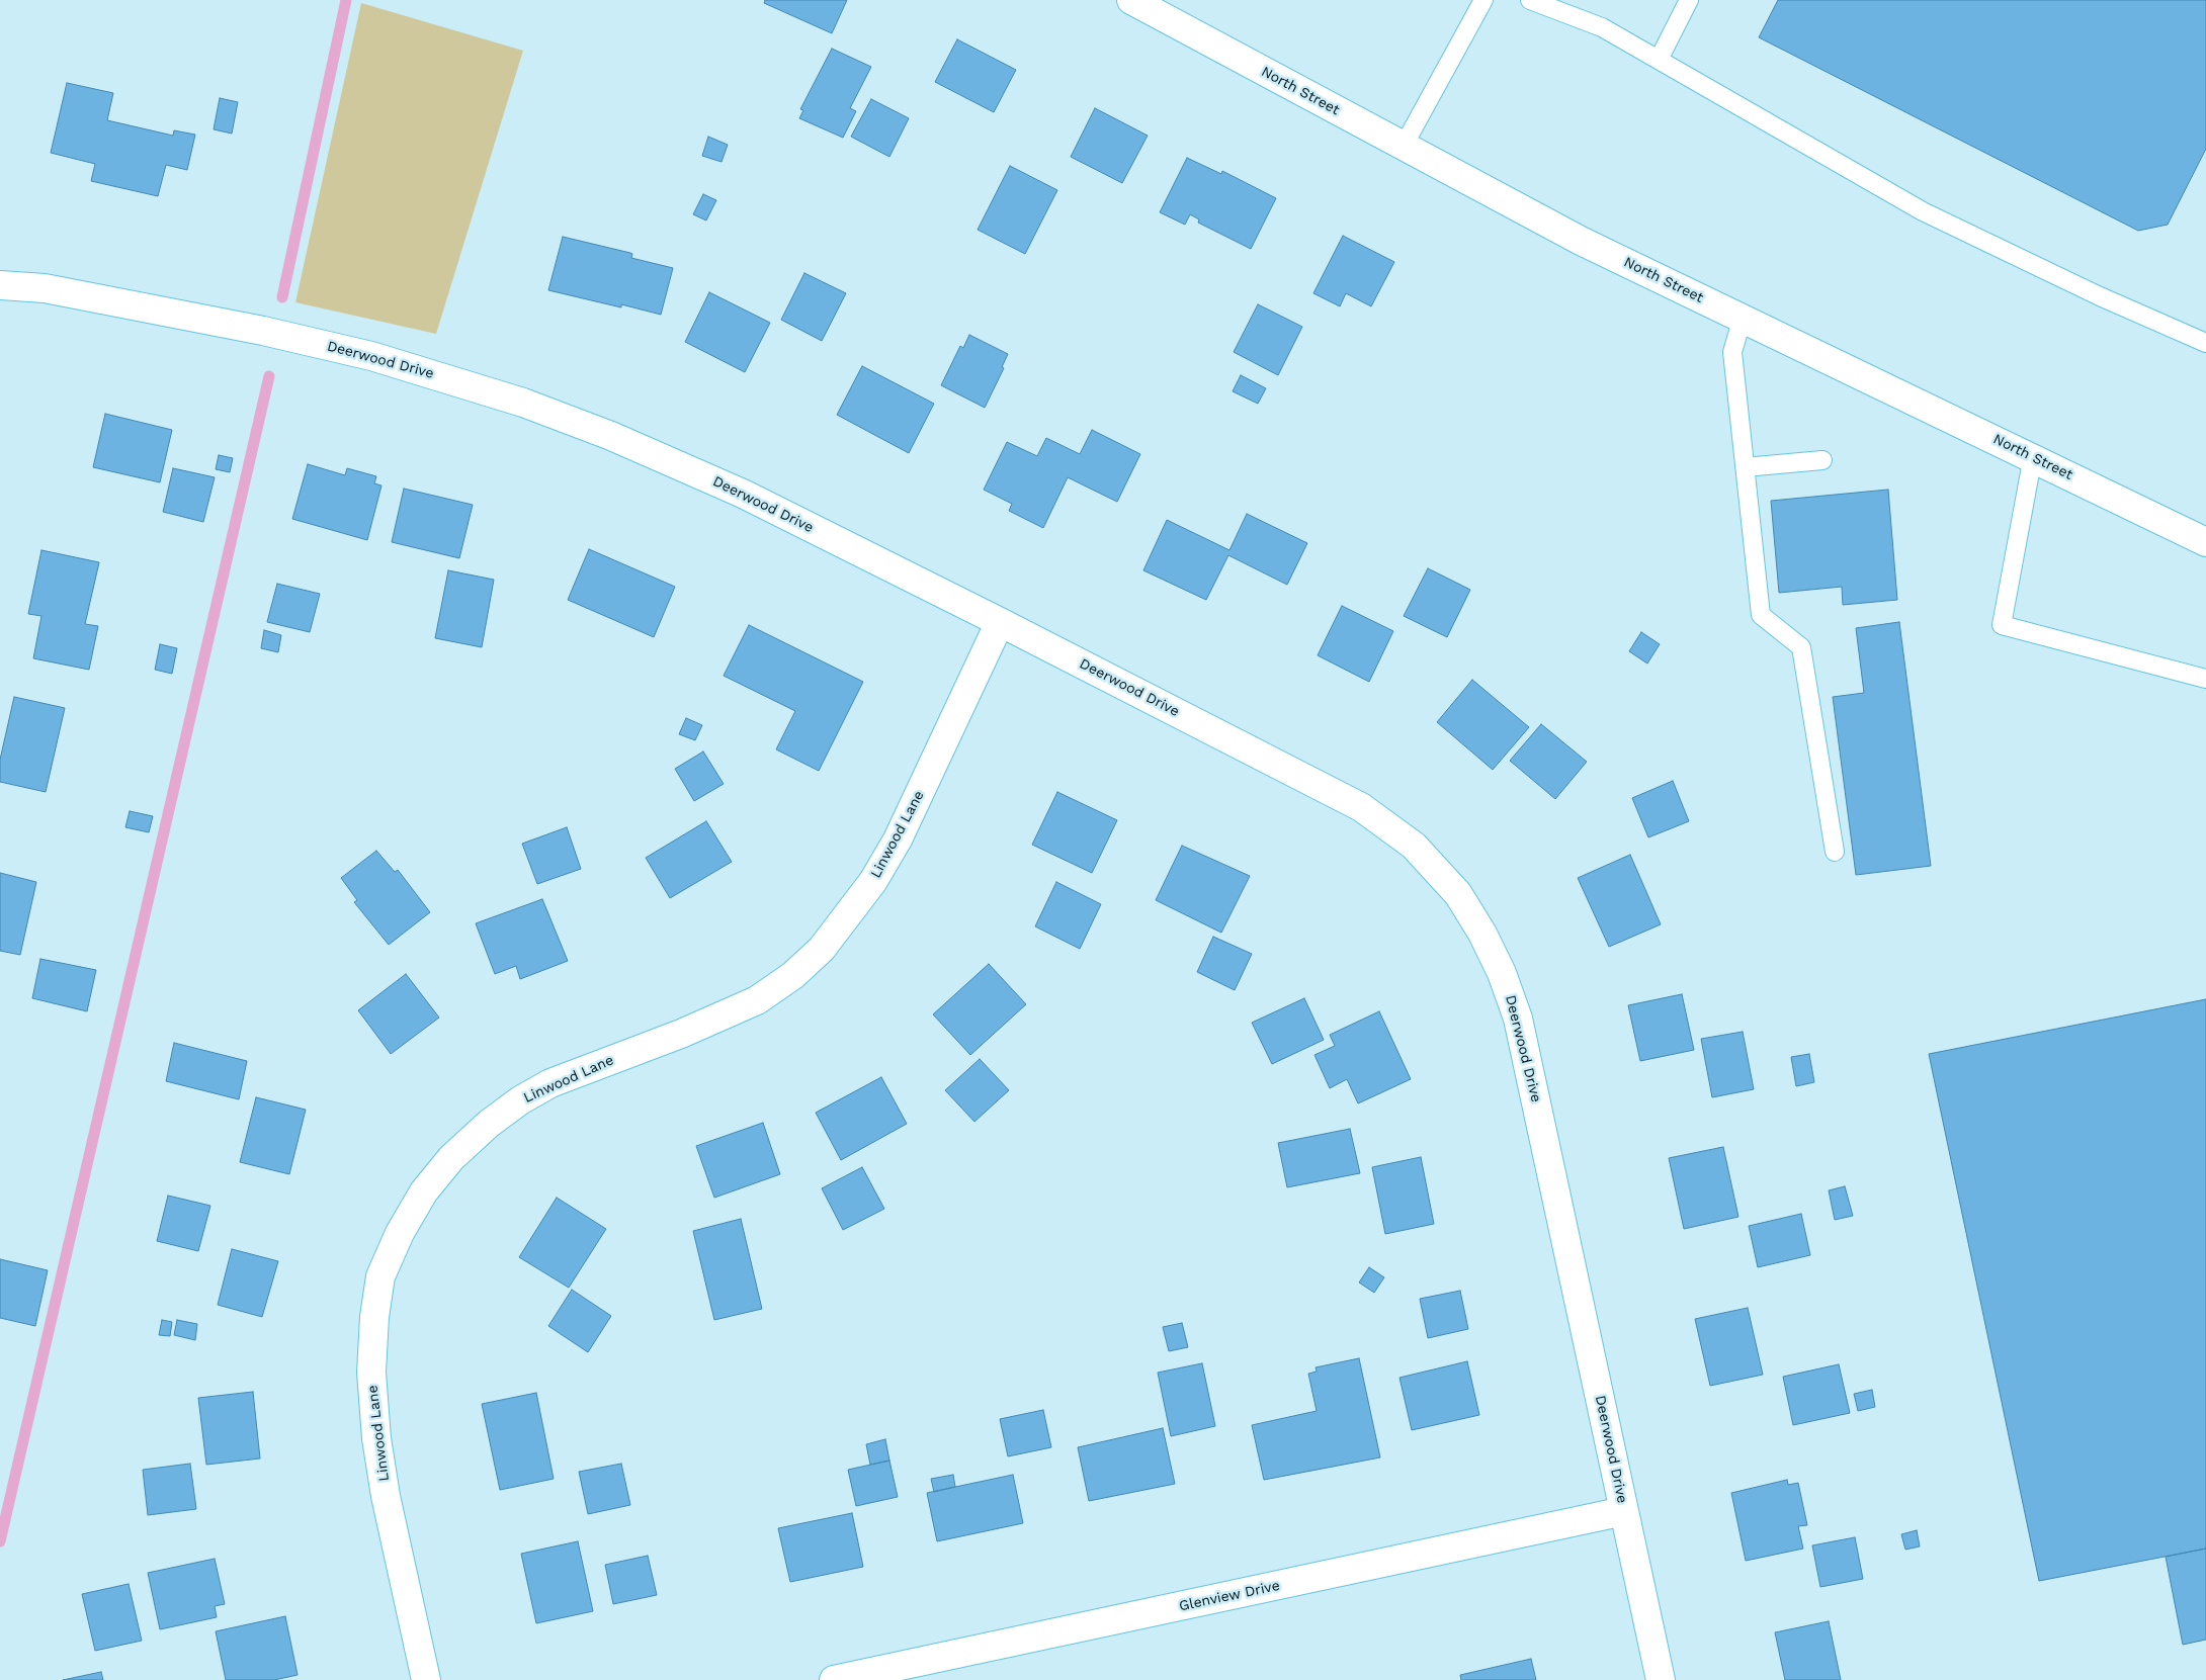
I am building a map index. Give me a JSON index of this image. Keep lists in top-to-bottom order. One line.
{"streets":{"street":["North Street","Deerwood Drive","Linwood Lane","Glenview Drive"]},"crossings":[["Deerwood Drive","Linwood Lane"],["Deerwood Drive","Glenview Drive"]]}
